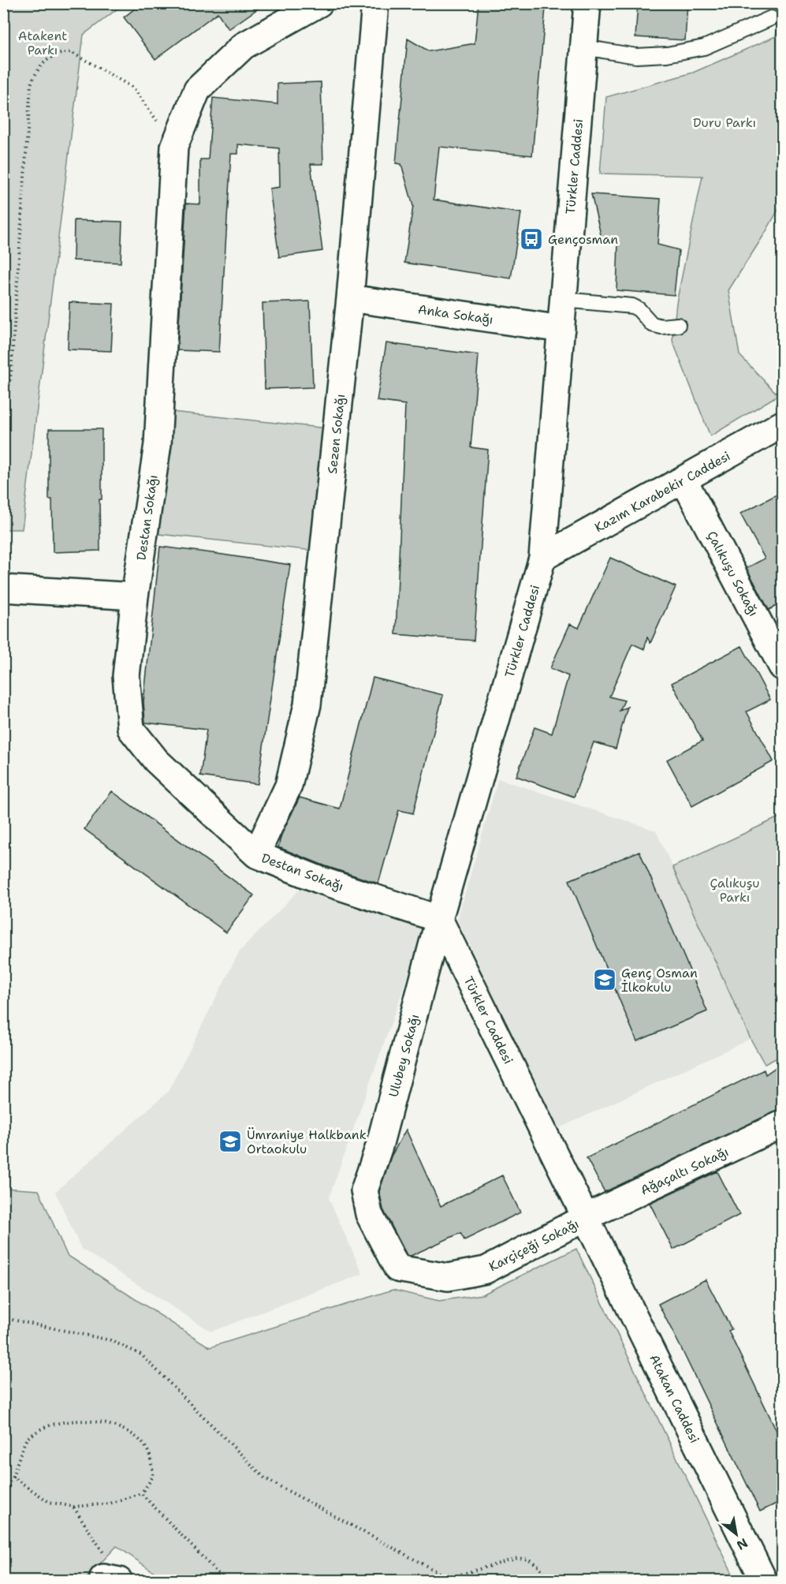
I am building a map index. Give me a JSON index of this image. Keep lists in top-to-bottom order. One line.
{"streets":{"street":["Türkler Caddesi","Anka Sokağı","Sezen Sokağı","Kazım Karabekir Caddesi","Destan Sokağı","Çalıkuşu Sokağı","Ulubey Sokağı","Ağaçaltı Sokağı","Karçiçeği Sokağı","Atakan Caddesi"]},"crossings":[["Türkler Caddesi","Anka Sokağı"],["Türkler Caddesi","Kazım Karabekir Caddesi"],["Türkler Caddesi","Destan Sokağı"],["Türkler Caddesi","Ulubey Sokağı"],["Türkler Caddesi","Ağaçaltı Sokağı"],["Türkler Caddesi","Karçiçeği Sokağı"],["Türkler Caddesi","Atakan Caddesi"],["Anka Sokağı","Sezen Sokağı"],["Sezen Sokağı","Destan Sokağı"],["Kazım Karabekir Caddesi","Çalıkuşu Sokağı"],["Destan Sokağı","Ulubey Sokağı"],["Ulubey Sokağı","Karçiçeği Sokağı"],["Ağaçaltı Sokağı","Karçiçeği Sokağı"],["Ağaçaltı Sokağı","Atakan Caddesi"],["Karçiçeği Sokağı","Atakan Caddesi"]],"parks":["Atakent Parkı","Duru Parkı","Çalıkuşu Parkı"],"places":{"bus stop":["Gençosman"],"school or university":["Genç Osman İlkokulu","Ümraniye Halkbank Ortaokulu"]},"north":"bottom right"}
